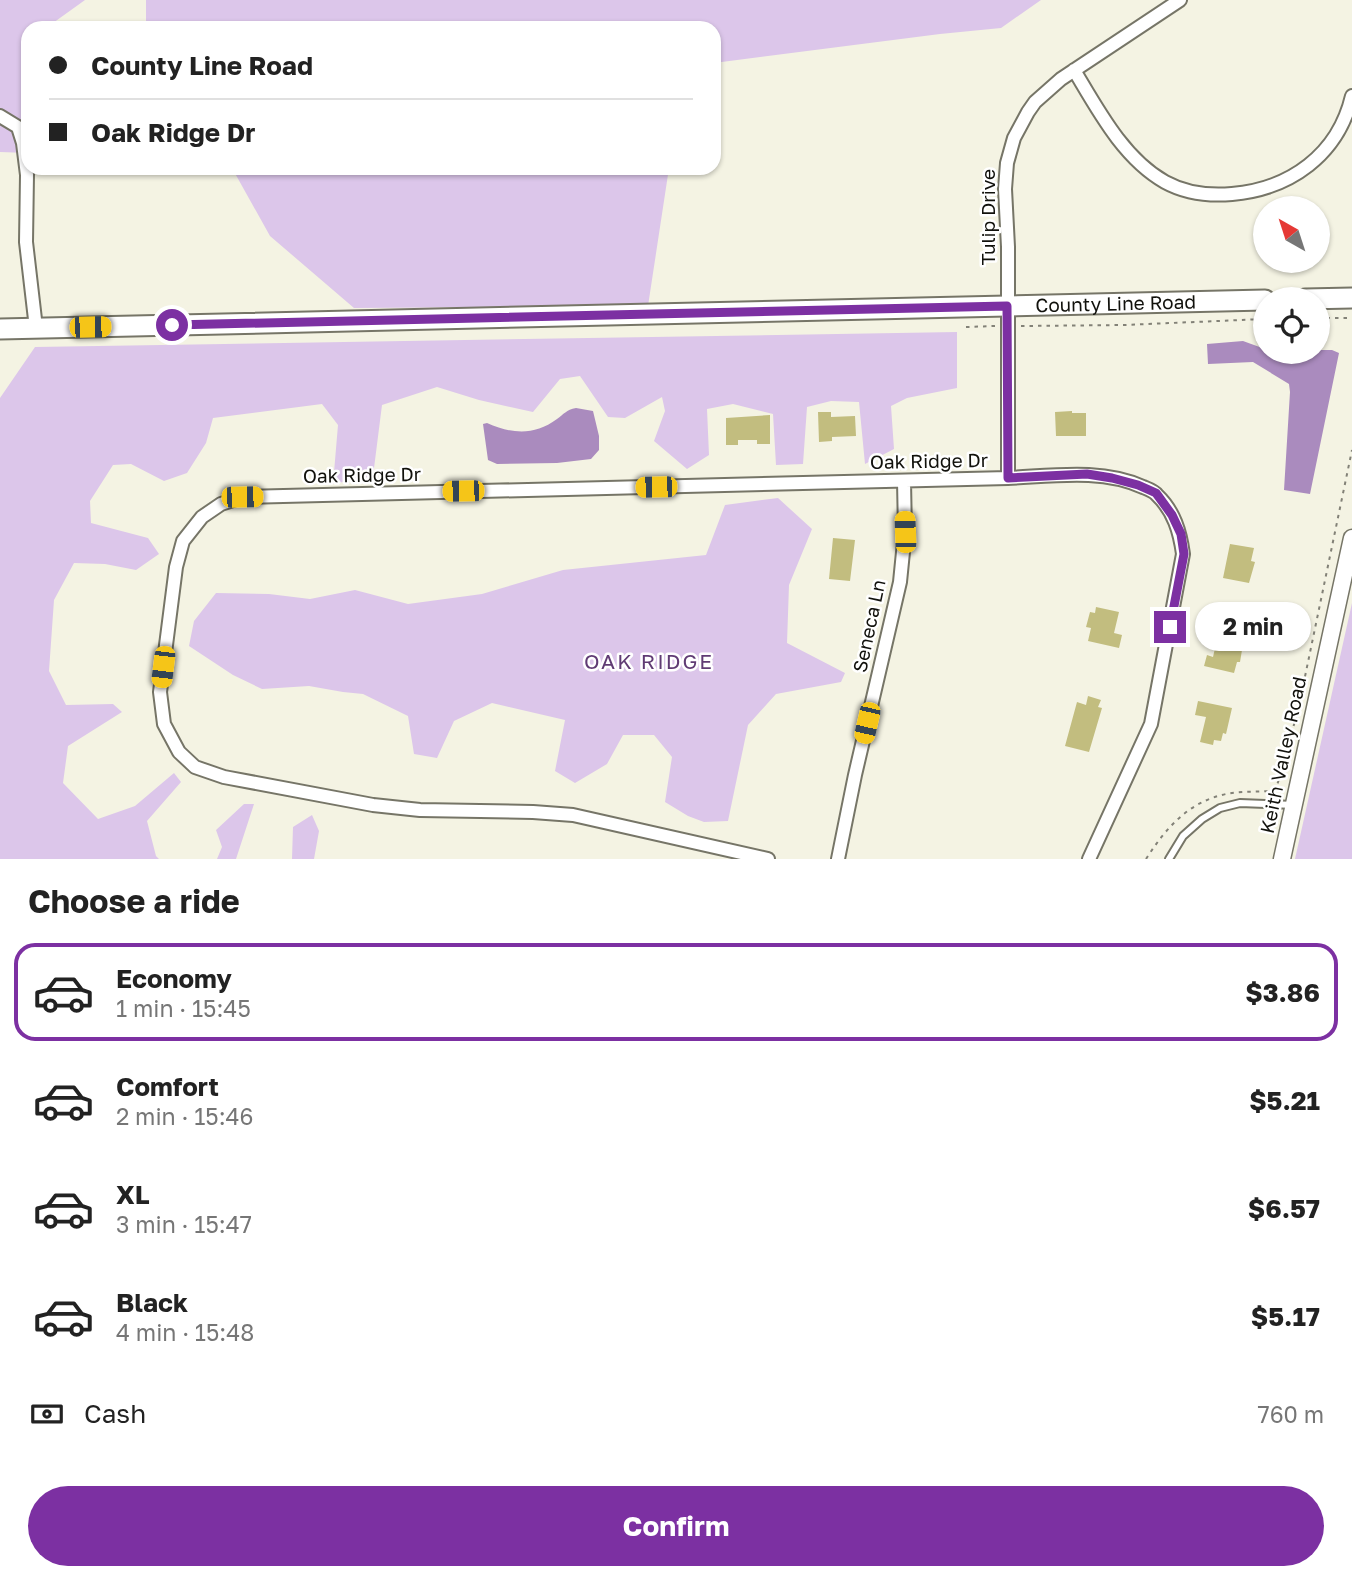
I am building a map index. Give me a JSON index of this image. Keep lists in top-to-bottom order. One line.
{"streets":{"main road":["County Line Road"],"street":["Tulip Drive","Oak Ridge Dr","Seneca Ln","Keith Valley Road"]},"crossings":[["Tulip Drive","County Line Road"],["Tulip Drive","Oak Ridge Dr"],["Oak Ridge Dr","Seneca Ln"]],"districts":["OAK RIDGE"],"north":"top left","page":{"banner":["County Line Road","Oak Ridge Dr"],"bubble":"2 min","heading":"Choose a ride","list":[{"name":"Economy","note":"1 min · 15:45","value":"$3.86"},{"name":"Comfort","note":"2 min · 15:46","value":"$5.21"},{"name":"XL","note":"3 min · 15:47","value":"$6.57"},{"name":"Black","note":"4 min · 15:48","value":"$5.17"}],"pay":["Cash","760 m"],"buttons":"Confirm"}}
